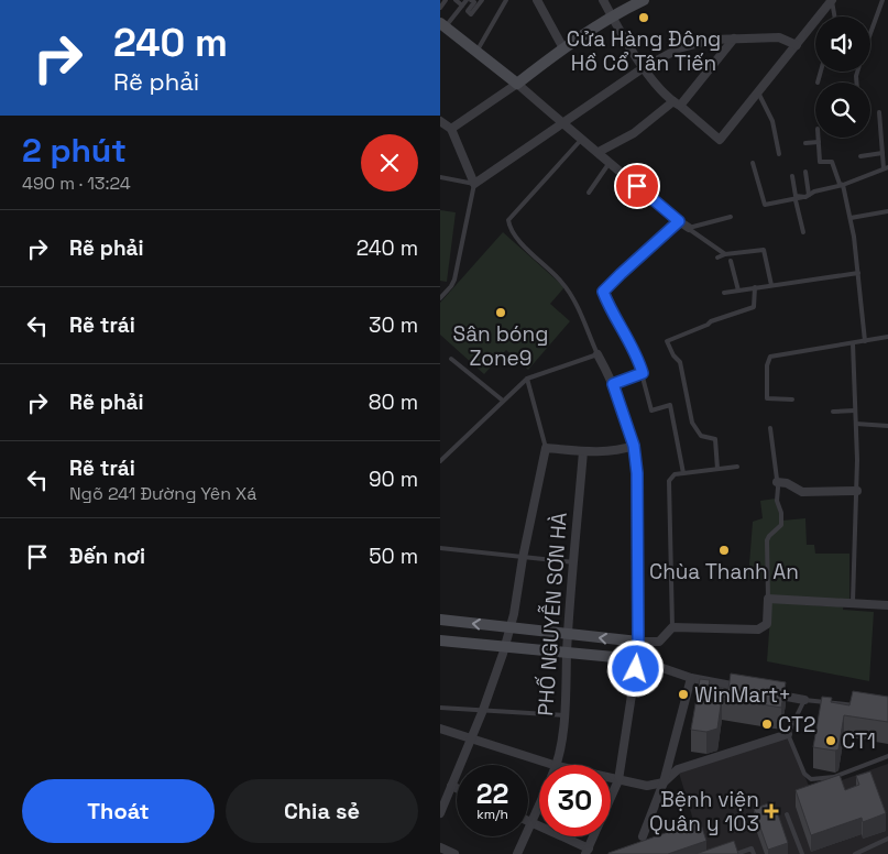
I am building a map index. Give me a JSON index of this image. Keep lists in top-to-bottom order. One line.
{"streets":{"street":["PHỐ NGUYỄN SƠN HÀ"]},"places":{"other":["Cửa Hàng Đông Hồ Cổ Tân Tiến","Sân bóng Zone9","Chùa Thanh An","WinMart+","CT2","CT1"],"health":["Bệnh viện Quân y 103"]},"page":{"turn":["240 m","Rẽ phải"],"heading":["2 phút","490 m · 13:24"],"list":[{"name":"Rẽ phải","value":"240 m"},{"name":"Rẽ trái","value":"30 m"},{"name":"Rẽ phải","value":"80 m"},{"name":"Rẽ trái","note":"Ngõ 241 Đường Yên Xá","value":"90 m"},{"name":"Đến nơi","value":"50 m"}],"speed":"22 km/h","limit":"30","buttons":["Thoát","Chia sẻ"]}}
